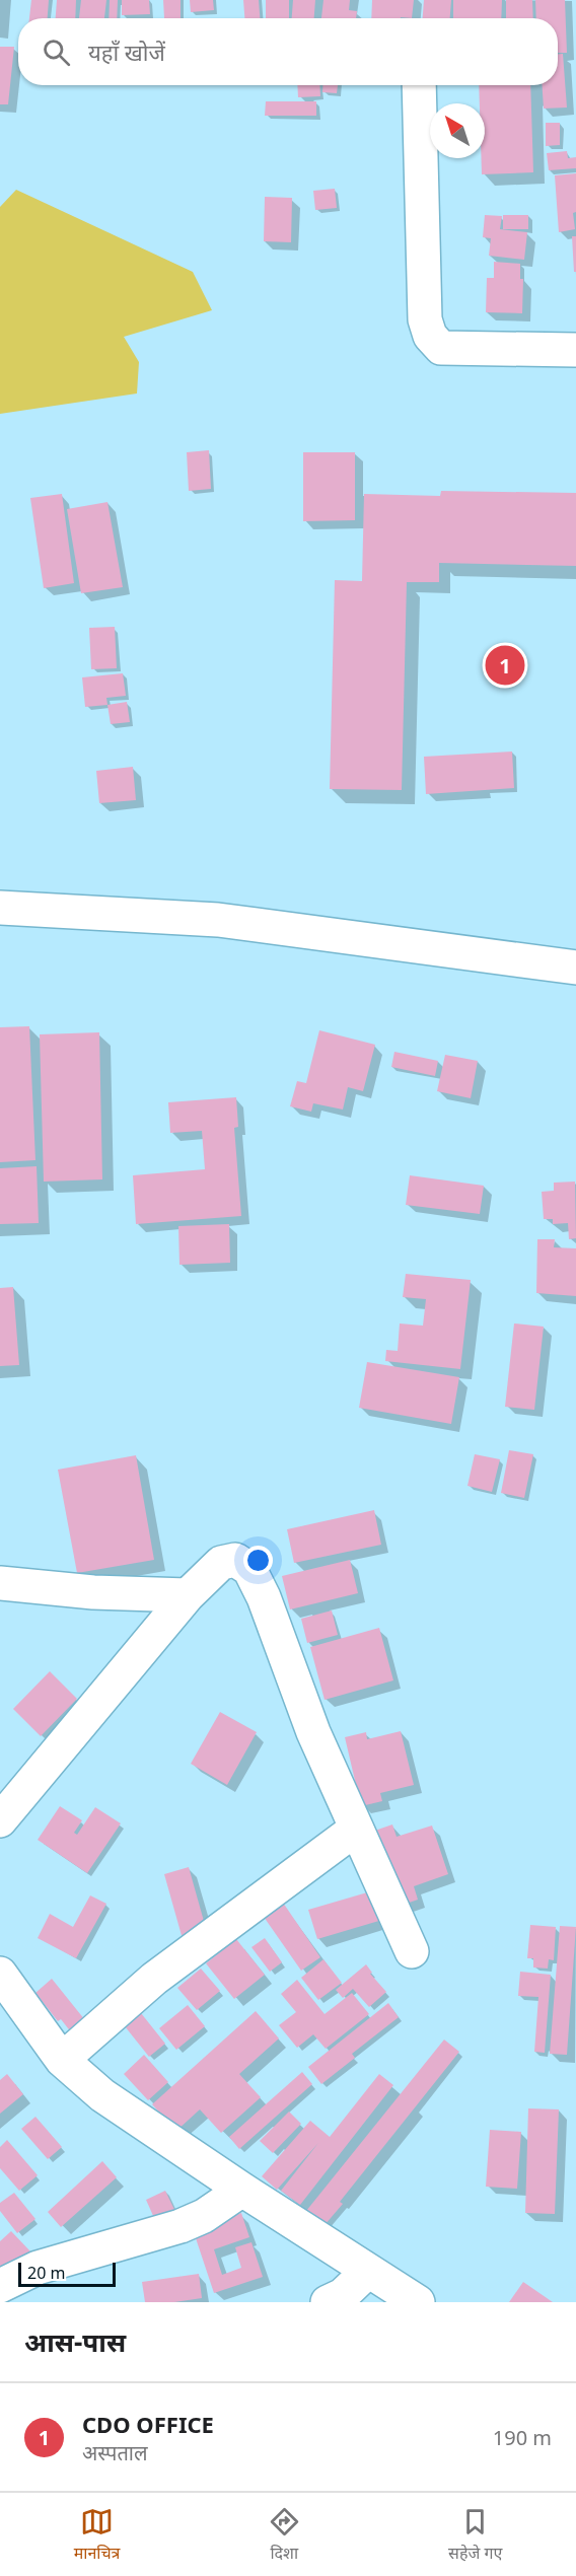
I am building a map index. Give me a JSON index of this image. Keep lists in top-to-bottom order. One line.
{"scale_bar":"20 m","north":"top left","page":{"search":"यहाँ खोजें","pins":"1","scale":"20 m","heading":"आस-पास","list":[{"mark":"1","name":"CDO OFFICE","note":"अस्पताल","value":"190 m"}],"nav":["मानचित्र","दिशा","सहेजे गए"]}}
